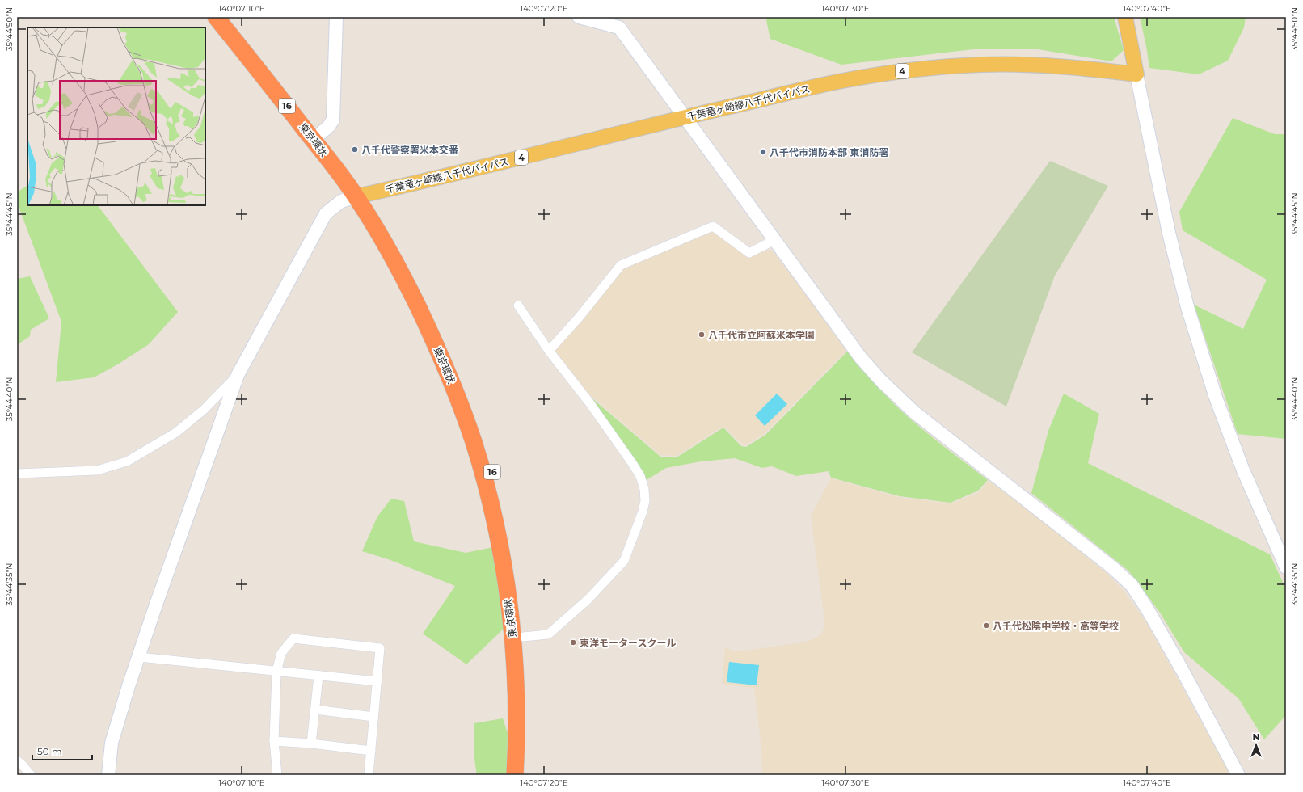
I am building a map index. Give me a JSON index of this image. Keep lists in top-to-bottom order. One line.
{"streets":{"highway":["16","東京環状"],"main road":["4","千葉竜ヶ崎線八千代バイパス"]},"crossings":[["千葉竜ヶ崎線八千代バイパス","東京環状"]],"places":["八千代警察署米本交番","八千代市消防本部 東消防署","八千代市立阿蘇米本学園","八千代松陰中学校・高等学校","東洋モータースクール"],"scale_bar":"50 m","north":"top","coordinates":["140°07'10\"E","140°07'20\"E","140°07'30\"E","140°07'40\"E","35°44'50\"N","35°44'45\"N","35°44'40\"N","35°44'35\"N"]}
